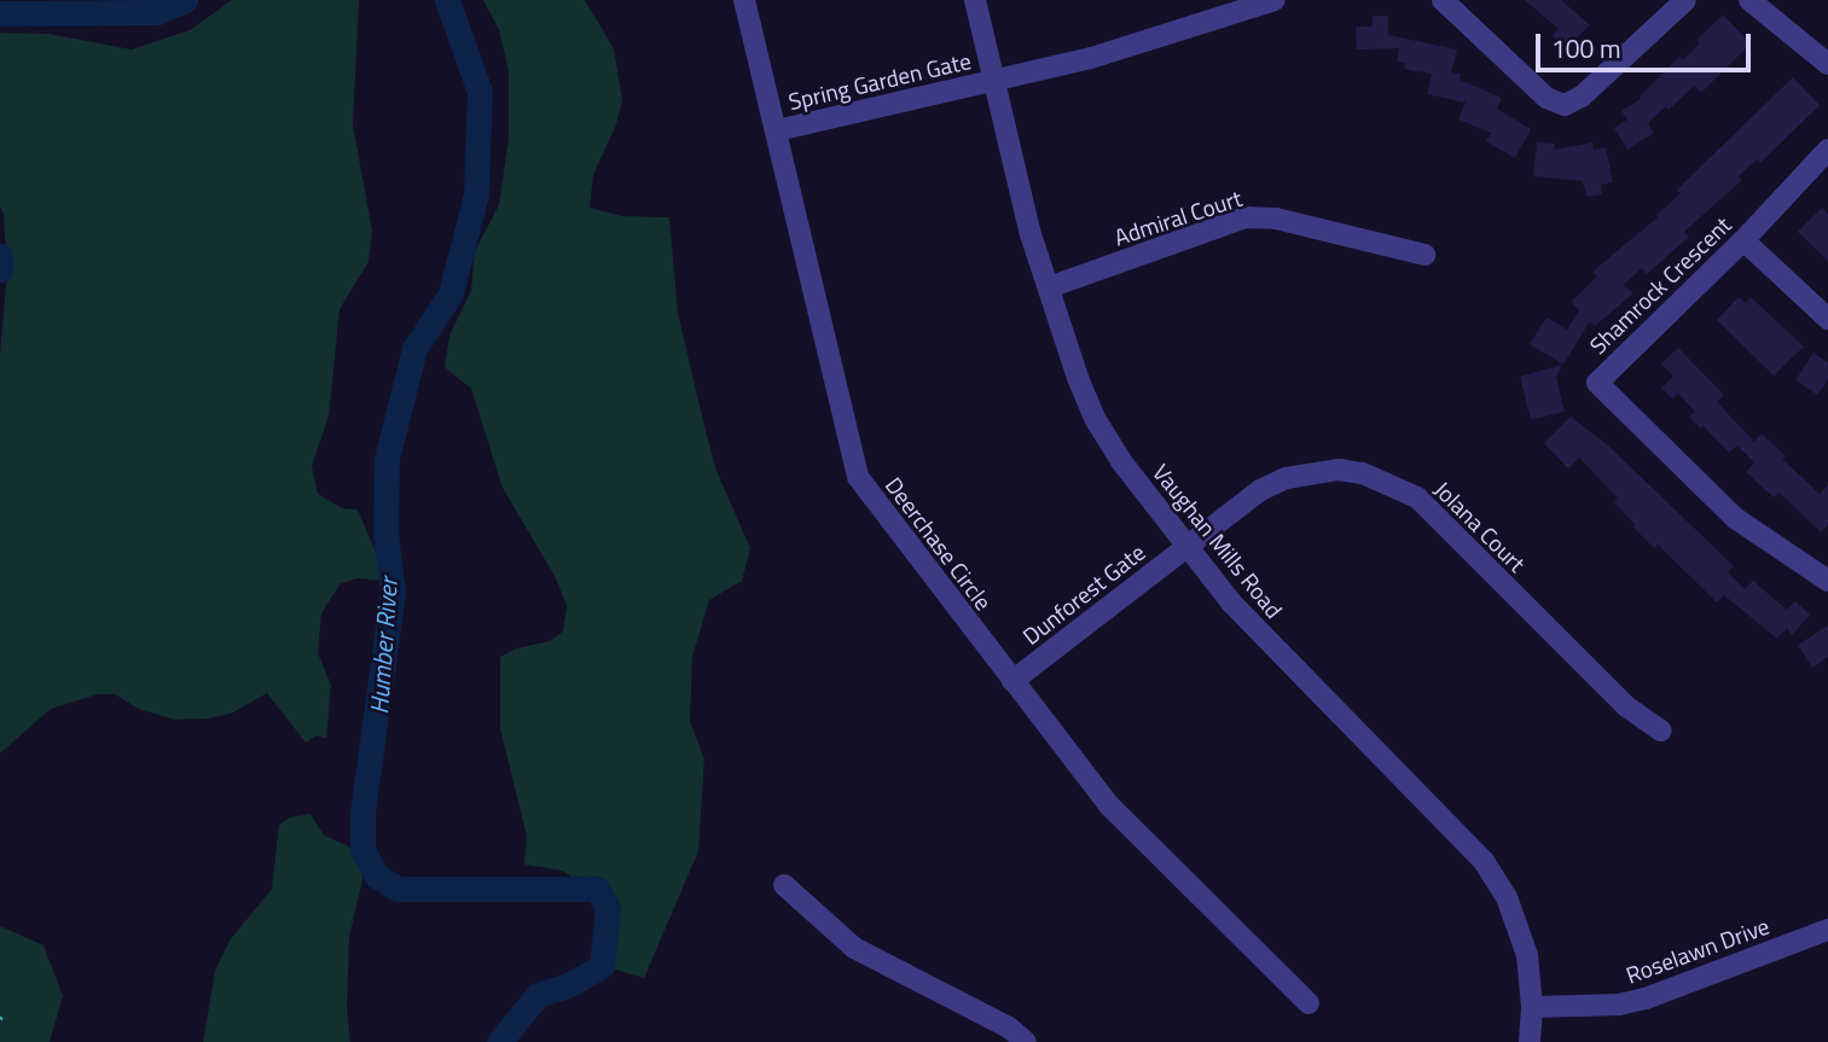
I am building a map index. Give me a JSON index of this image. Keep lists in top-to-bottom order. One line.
{"streets":{"street":["Spring Garden Gate","Admiral Court","Shamrock Crescent","Jolana Court","Vaughan Mills Road","Deerchase Circle","Dunforest Gate","Roselawn Drive"]},"crossings":[["Spring Garden Gate","Vaughan Mills Road"],["Spring Garden Gate","Deerchase Circle"],["Admiral Court","Vaughan Mills Road"],["Jolana Court","Vaughan Mills Road"],["Jolana Court","Dunforest Gate"],["Vaughan Mills Road","Dunforest Gate"],["Vaughan Mills Road","Roselawn Drive"],["Deerchase Circle","Dunforest Gate"]],"water":["Humber River"],"scale_bar":"100 m"}
